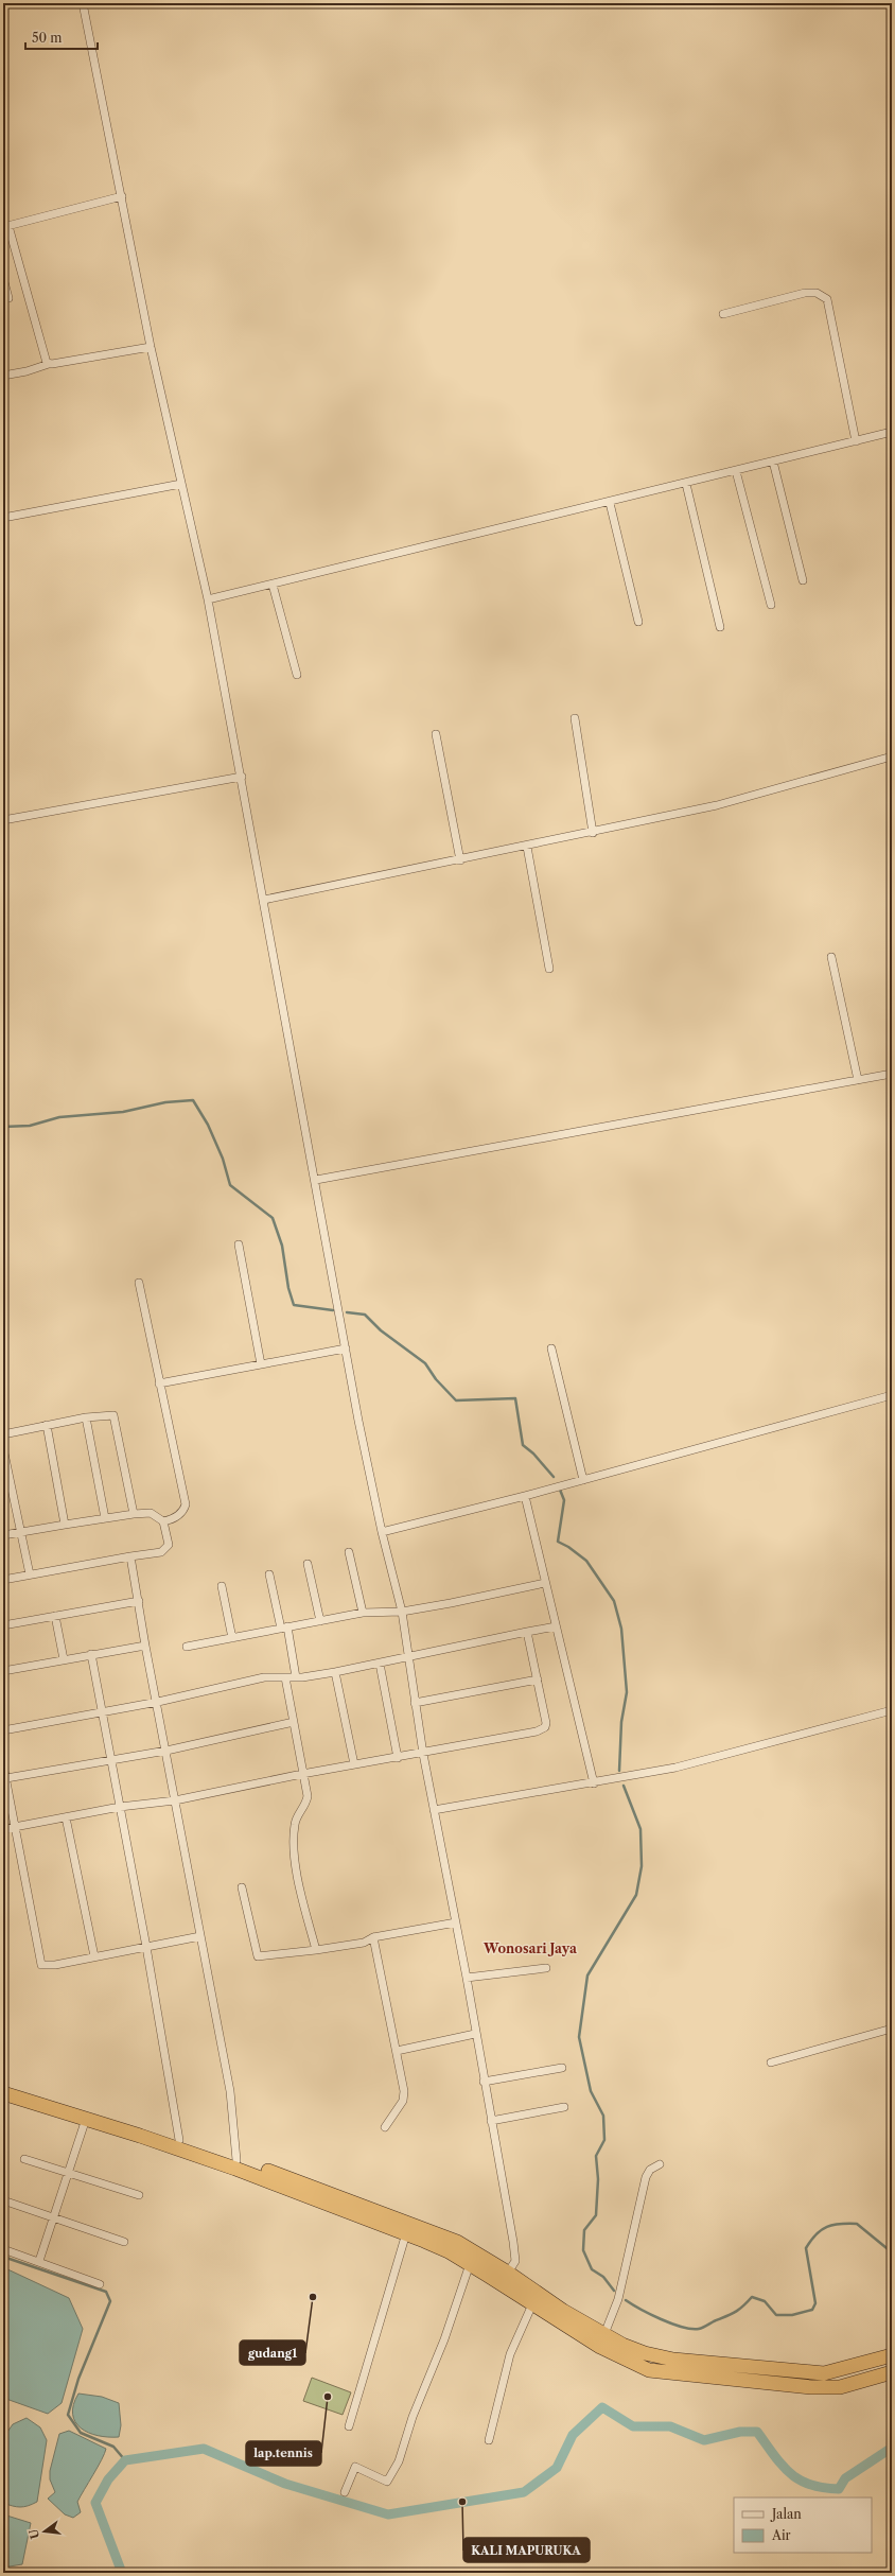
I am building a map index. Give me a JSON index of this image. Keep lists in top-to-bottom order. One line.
{"districts":["Wonosari Jaya"],"places":["gudang1","lap.tennis","KALI MAPURUKA"],"legend":["Jalan","Air"],"scale_bar":"50 m","north":"left"}
